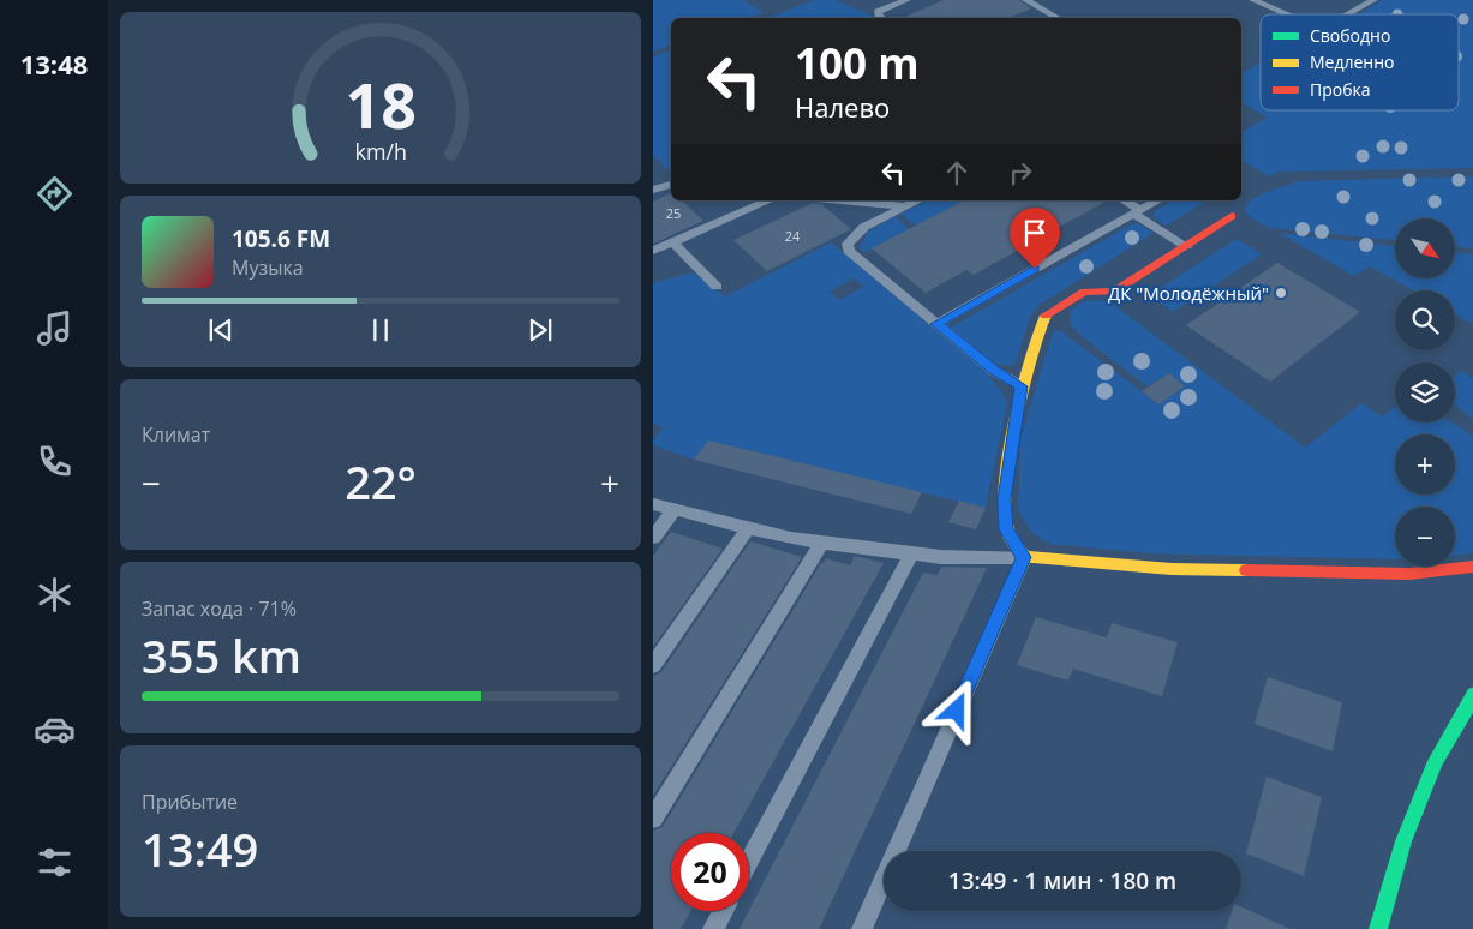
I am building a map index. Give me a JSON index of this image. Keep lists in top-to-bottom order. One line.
{"places":["ДК \"Молодёжный\""],"house_numbers":["25","24"],"legend":["Свободно","Медленно","Пробка"],"north":"bottom right","page":{"tabs":"13:48","turn":["100 m","Налево"],"song":["105.6 FM","Музыка"],"map_buttons":["+","−"],"tile":["Климат",["Запас хода · 71%","355 km"],["Прибытие","13:49"]],"heat":["−","22°","+"],"limit":"20","trip":"13:49 · 1 мин · 180 m","gauge":["18","km/h"]}}
